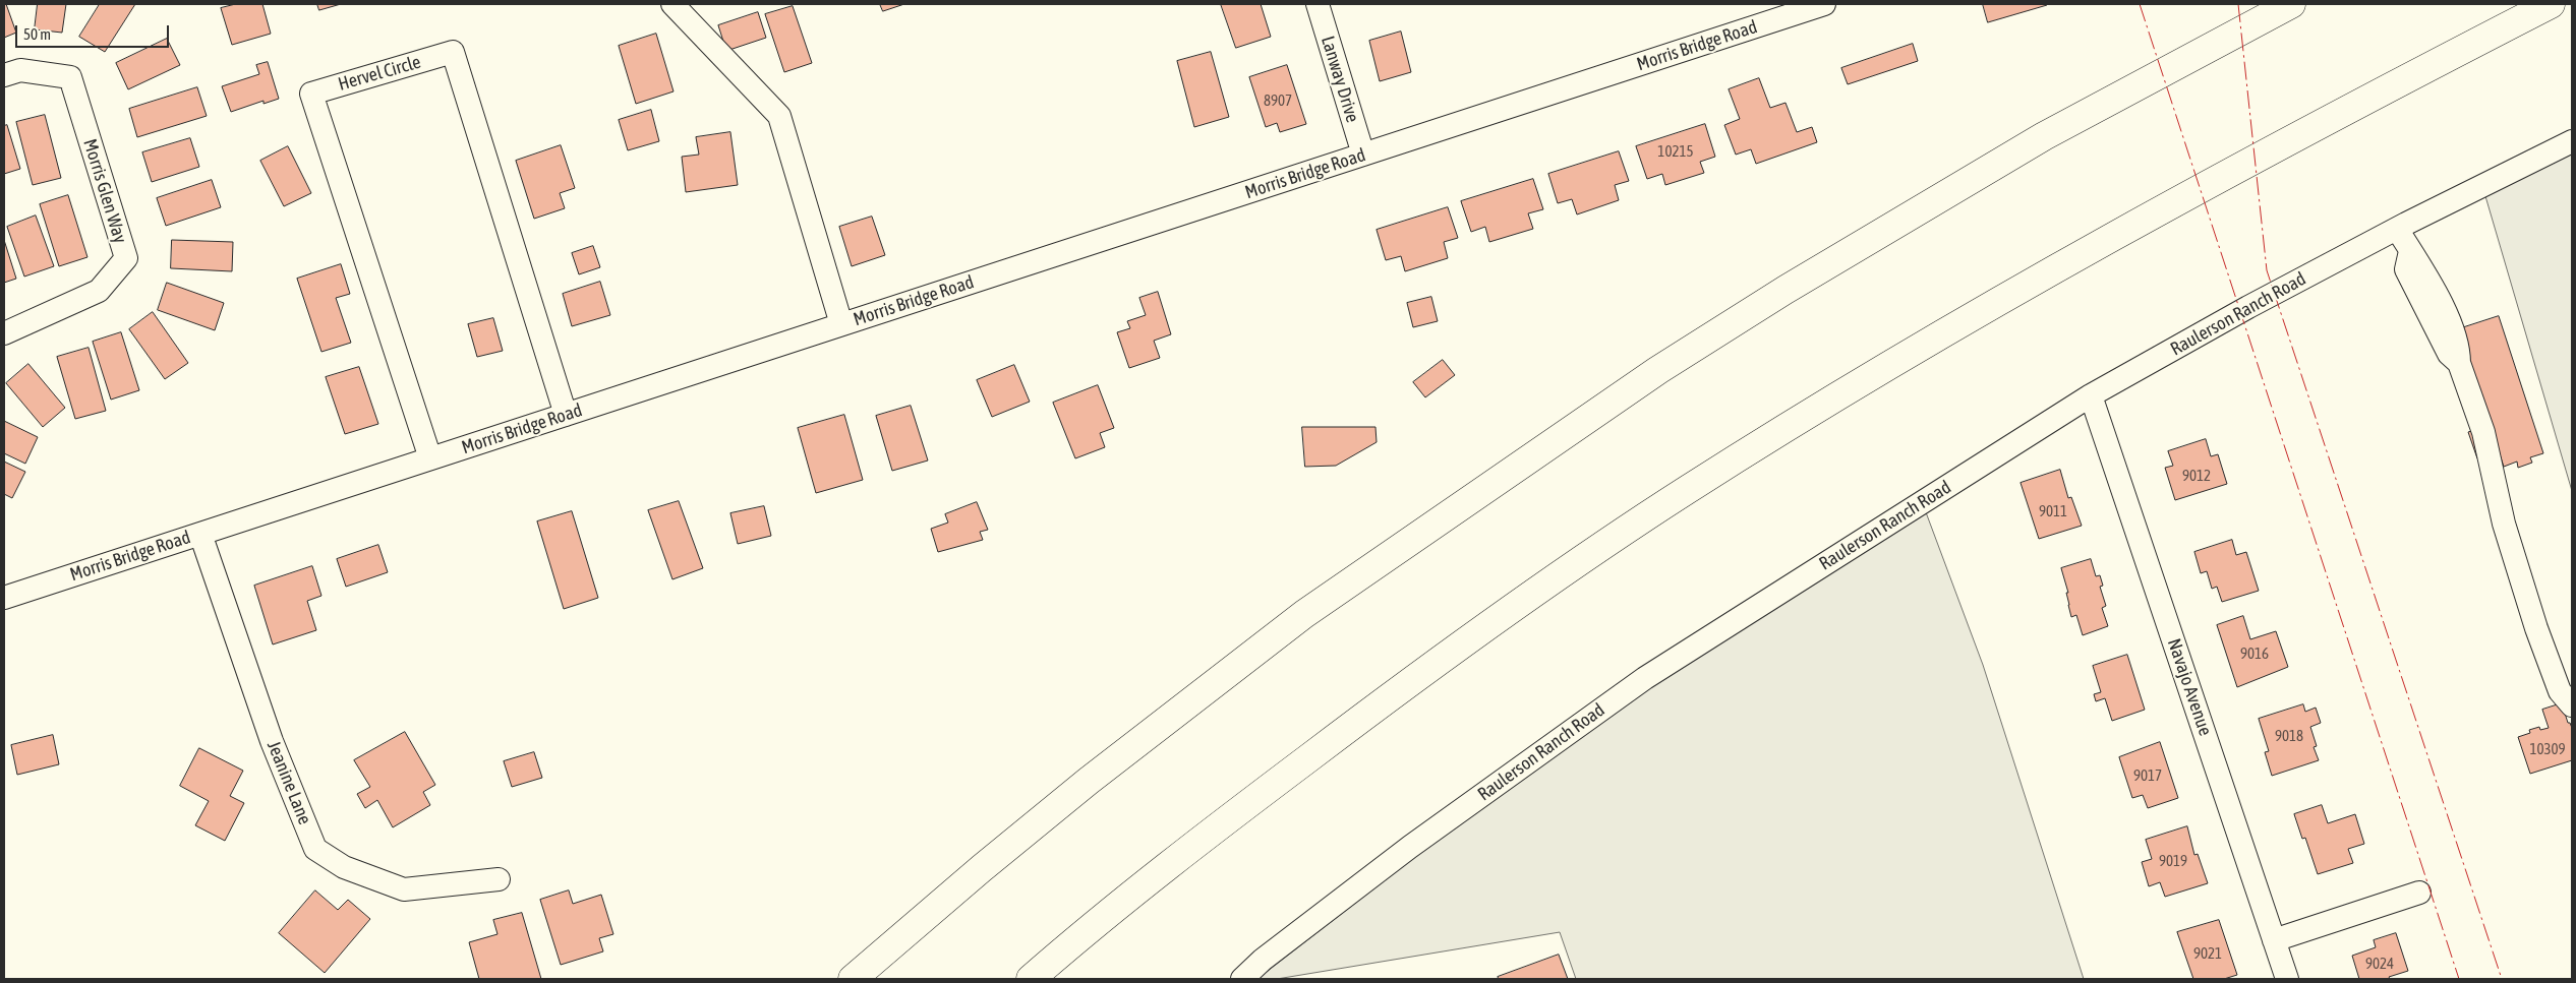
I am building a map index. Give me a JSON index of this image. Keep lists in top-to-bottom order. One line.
{"streets":{"street":["Morris Bridge Road","Hervel Circle","Lanway Drive","Morris Glen Way","Raulerson Ranch Road","Navajo Avenue","Jeanine Lane"]},"crossings":[["Morris Bridge Road","Hervel Circle"],["Morris Bridge Road","Lanway Drive"],["Morris Bridge Road","Jeanine Lane"],["Raulerson Ranch Road","Navajo Avenue"]],"house_numbers":["8907","10215","9012","9011","9016","9018","10309","9017","9019","9021","9024"],"scale_bar":"50 m"}
